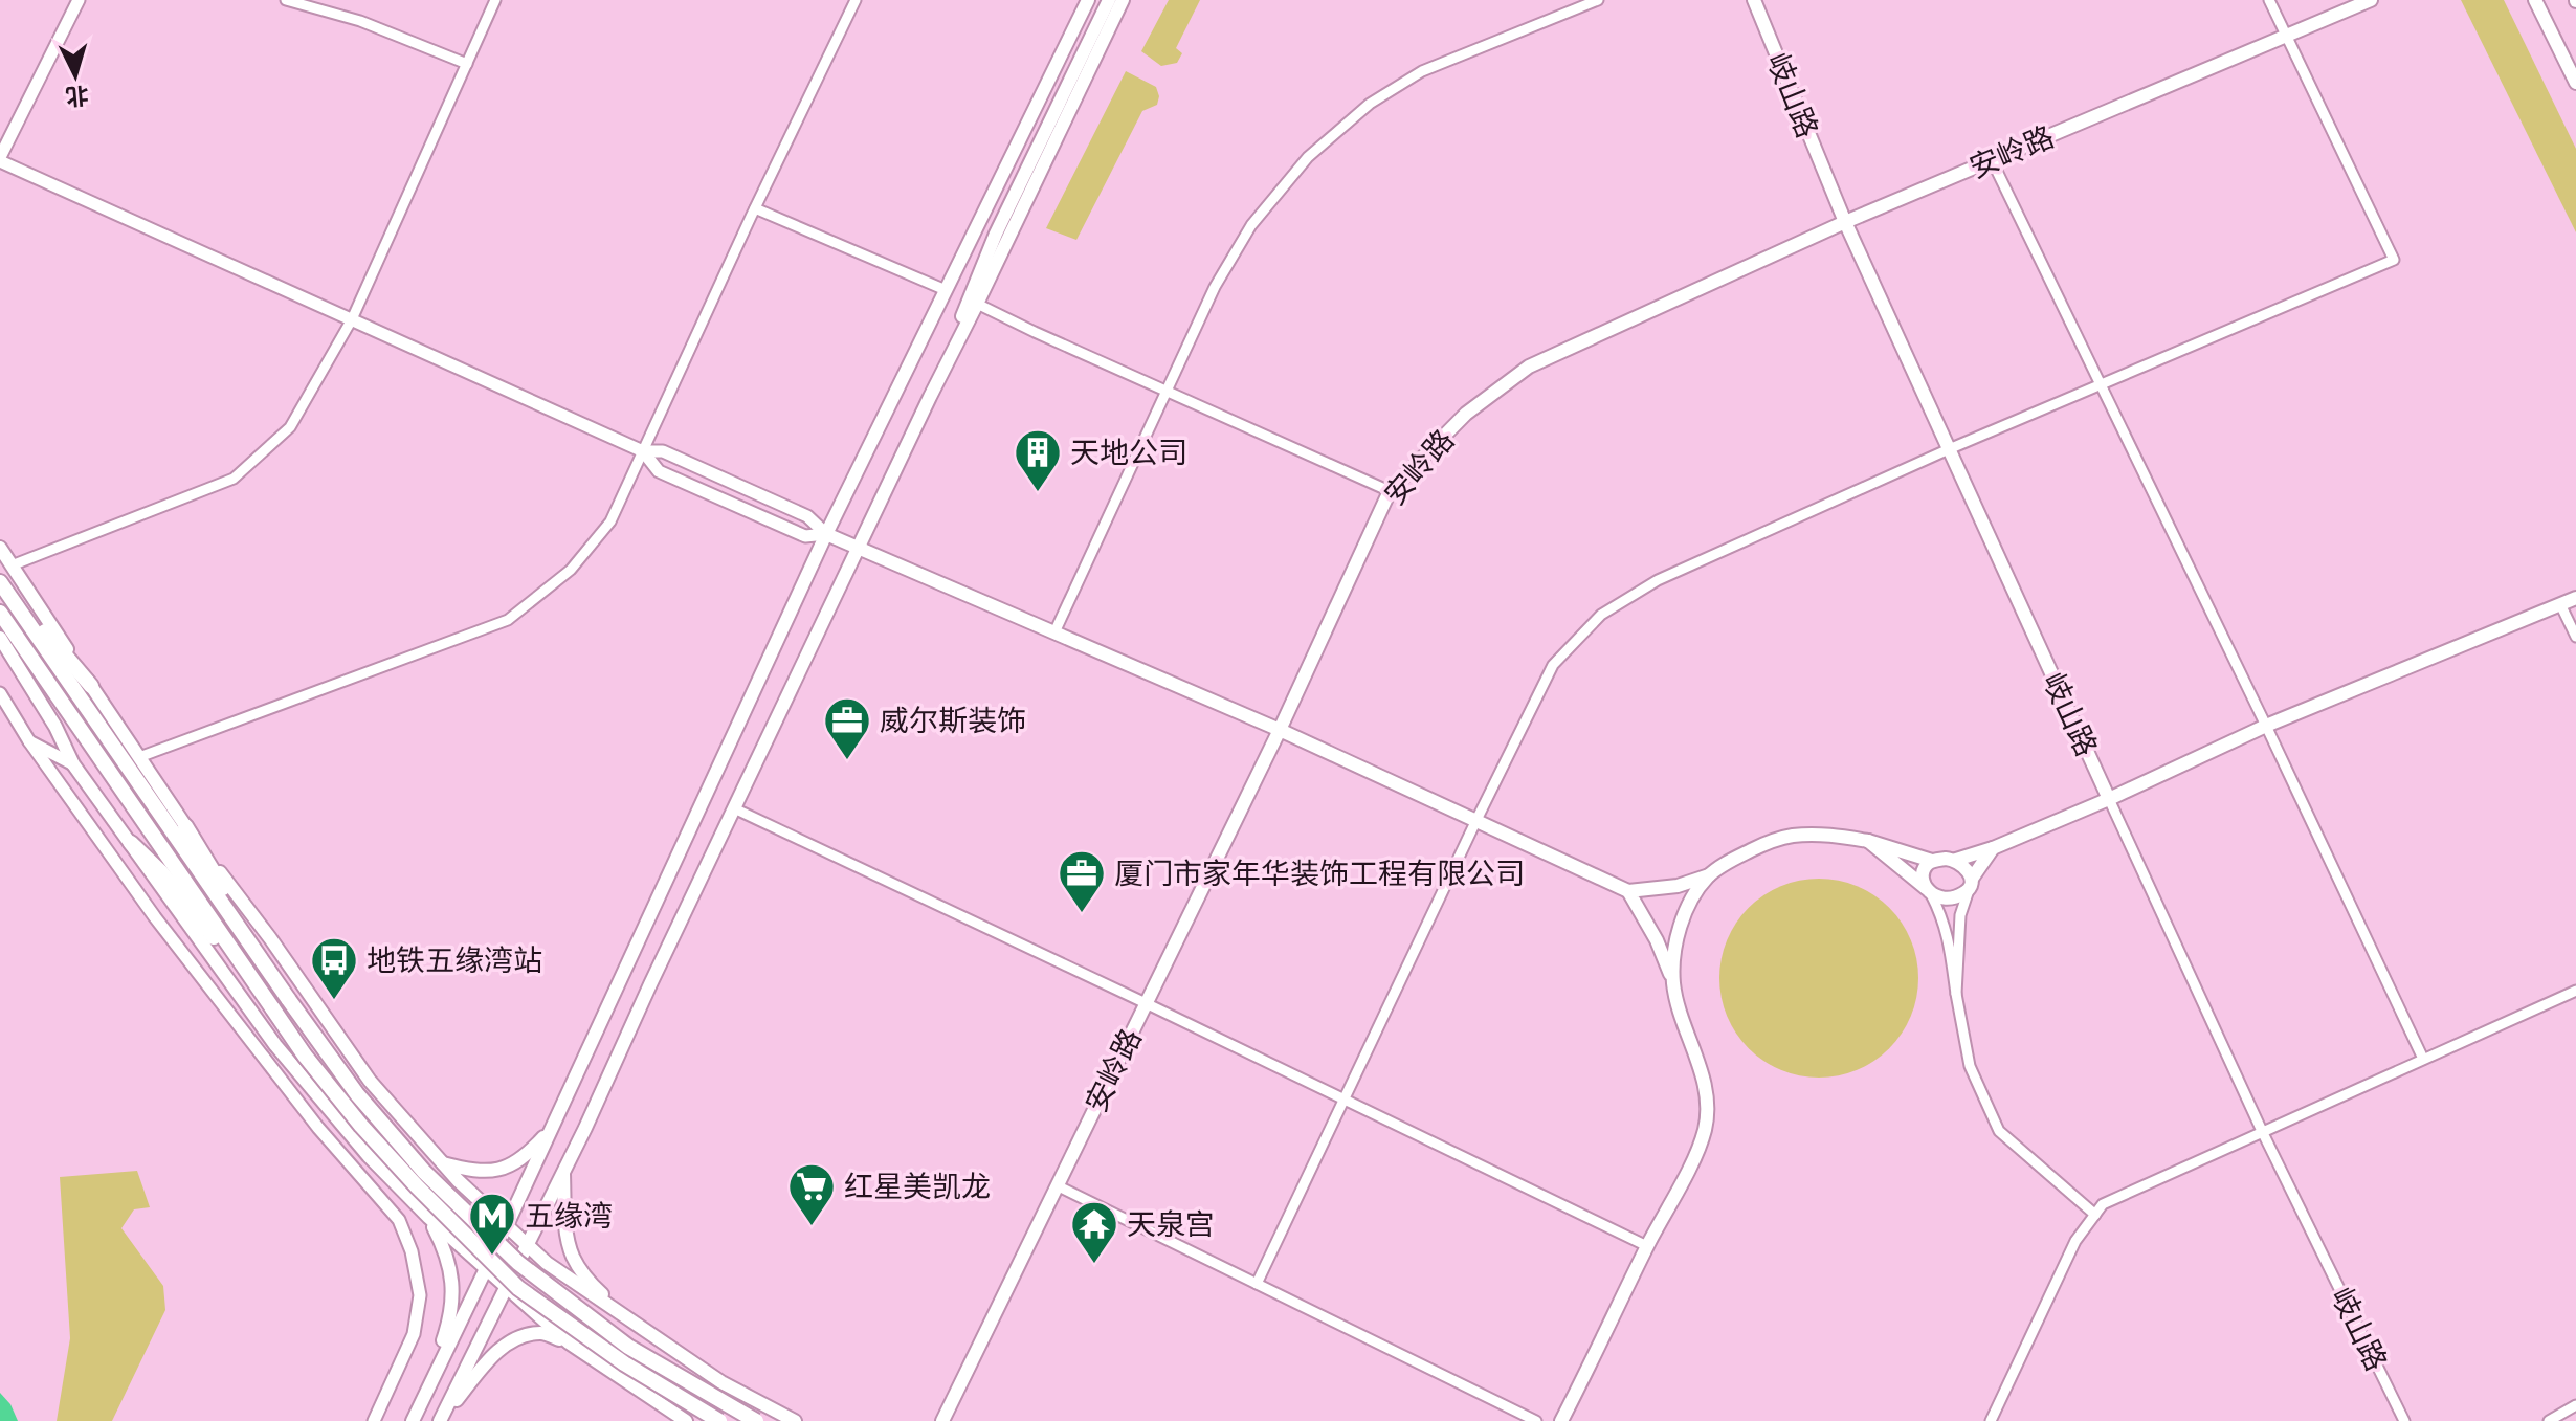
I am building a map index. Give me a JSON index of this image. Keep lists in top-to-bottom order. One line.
{"streets":{"main road":["岐山路","安岭路"]},"crossings":[["岐山路","安岭路"]],"places":{"building":["天地公司"],"office":["威尔斯装饰","厦门市家年华装饰工程有限公司"],"bus stop":["地铁五缘湾站"],"supermarket":["红星美凯龙"],"metro station":["五缘湾"],"temple":["天泉宫"]},"north":"bottom"}
